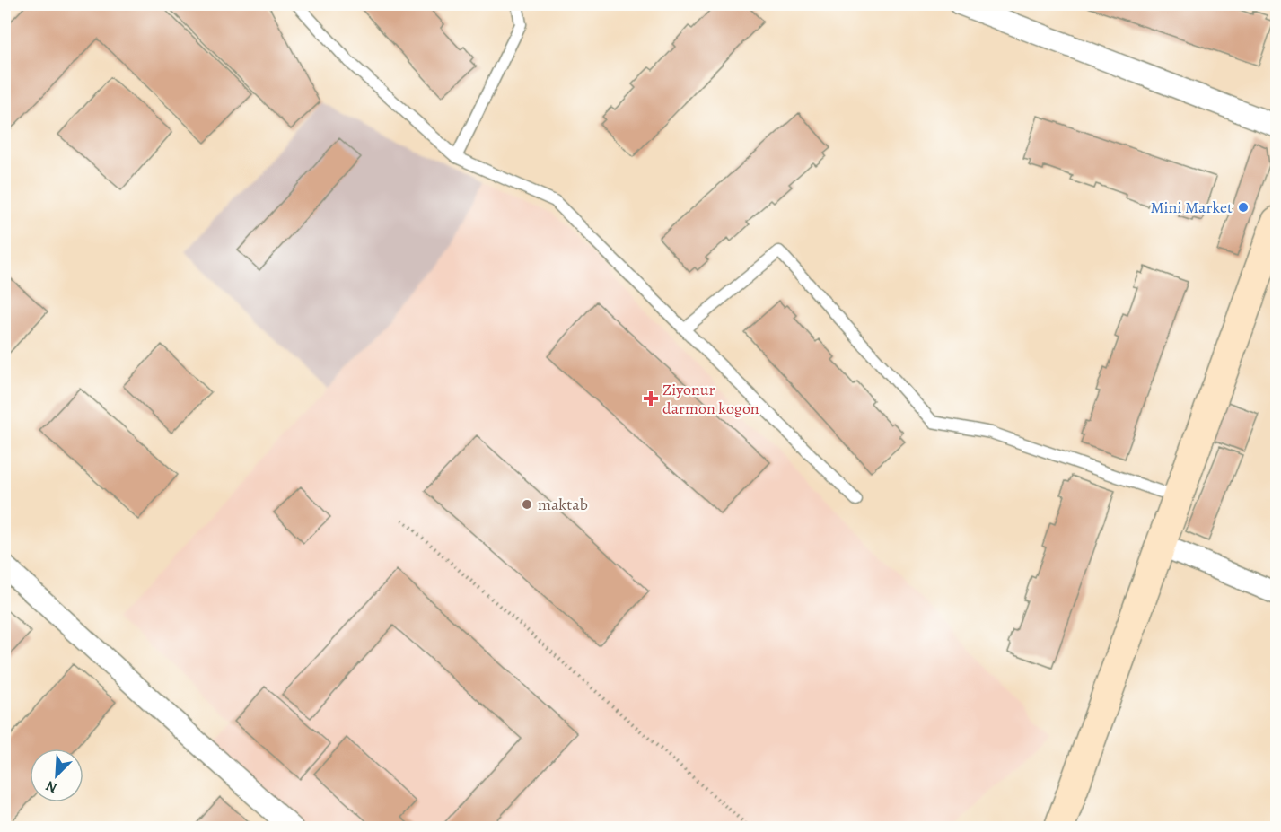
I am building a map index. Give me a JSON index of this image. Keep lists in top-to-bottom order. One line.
{"places":{"other":["Mini Market","maktab"],"health":["Ziyonur darmon kogon"]},"north":"bottom left"}
